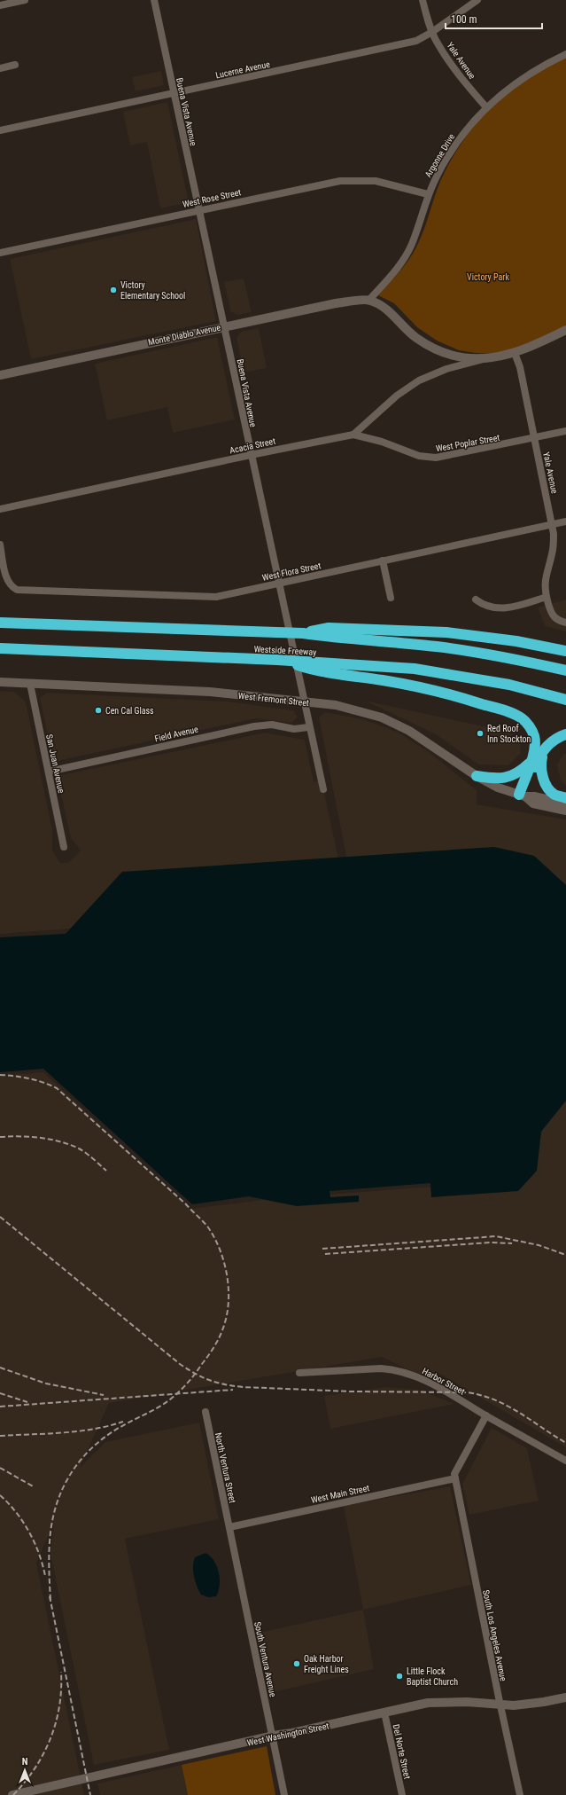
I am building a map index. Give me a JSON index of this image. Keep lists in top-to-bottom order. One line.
{"streets":{"highway":["Westside Freeway"],"street":["Yale Avenue","Lucerne Avenue","Buena Vista Avenue","Argonne Drive","West Rose Street","Monte Diablo Avenue","West Poplar Street","Acacia Street","West Flora Street","West Fremont Street","Field Avenue","San Juan Avenue","Harbor Street","North Ventura Street","West Main Street","South Los Angeles Avenue","South Ventura Avenue","West Washington Street","Del Norte Street"]},"crossings":[["Yale Avenue","Lucerne Avenue"],["Yale Avenue","Argonne Drive"],["Yale Avenue","West Poplar Street"],["Yale Avenue","West Flora Street"],["Lucerne Avenue","Buena Vista Avenue"],["Buena Vista Avenue","West Rose Street"],["Buena Vista Avenue","Monte Diablo Avenue"],["Buena Vista Avenue","Acacia Street"],["Buena Vista Avenue","West Flora Street"],["Buena Vista Avenue","West Fremont Street"],["Buena Vista Avenue","Field Avenue"],["Argonne Drive","West Rose Street"],["Argonne Drive","Monte Diablo Avenue"],["West Poplar Street","Acacia Street"],["West Fremont Street","San Juan Avenue"],["Field Avenue","San Juan Avenue"],["North Ventura Street","West Main Street"],["North Ventura Street","South Ventura Avenue"],["West Main Street","South Los Angeles Avenue"],["West Main Street","South Ventura Avenue"],["South Los Angeles Avenue","West Washington Street"],["South Ventura Avenue","West Washington Street"],["West Washington Street","Del Norte Street"]],"parks":["Victory Park"],"places":["Victory Elementary School","Cen Cal Glass","Red Roof Inn Stockton","Oak Harbor Freight Lines","Little Flock Baptist Church"],"scale_bar":"100 m","north":"top"}
